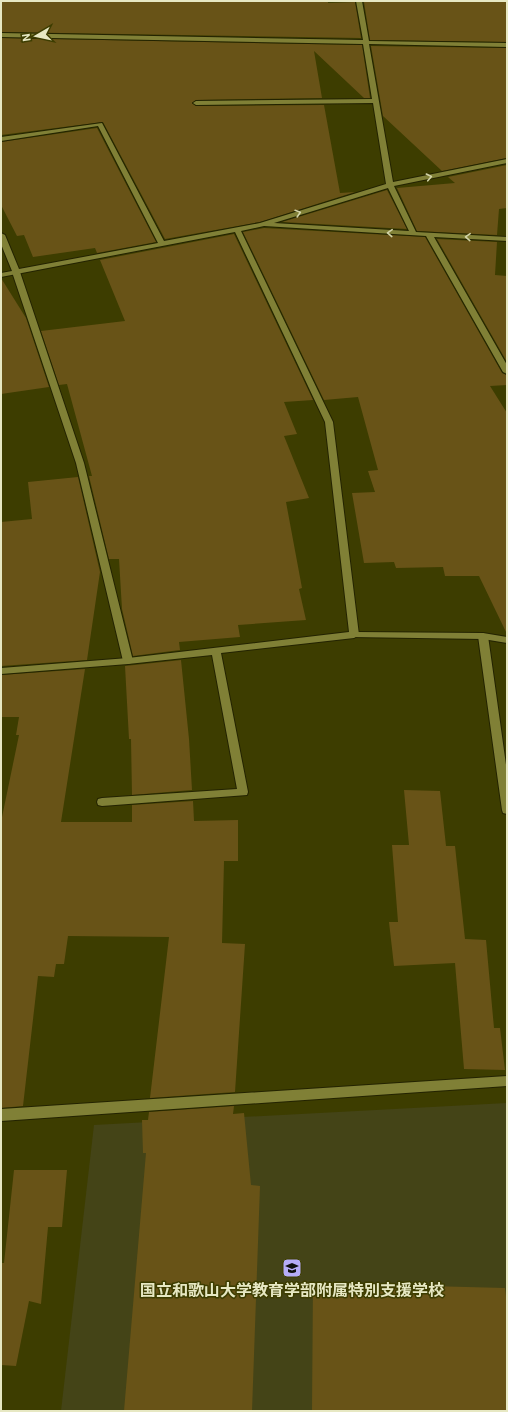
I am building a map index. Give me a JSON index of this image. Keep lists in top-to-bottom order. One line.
{"places":{"school or university":["国立和歌山大学教育学部附属特別支援学校"]},"north":"left"}
